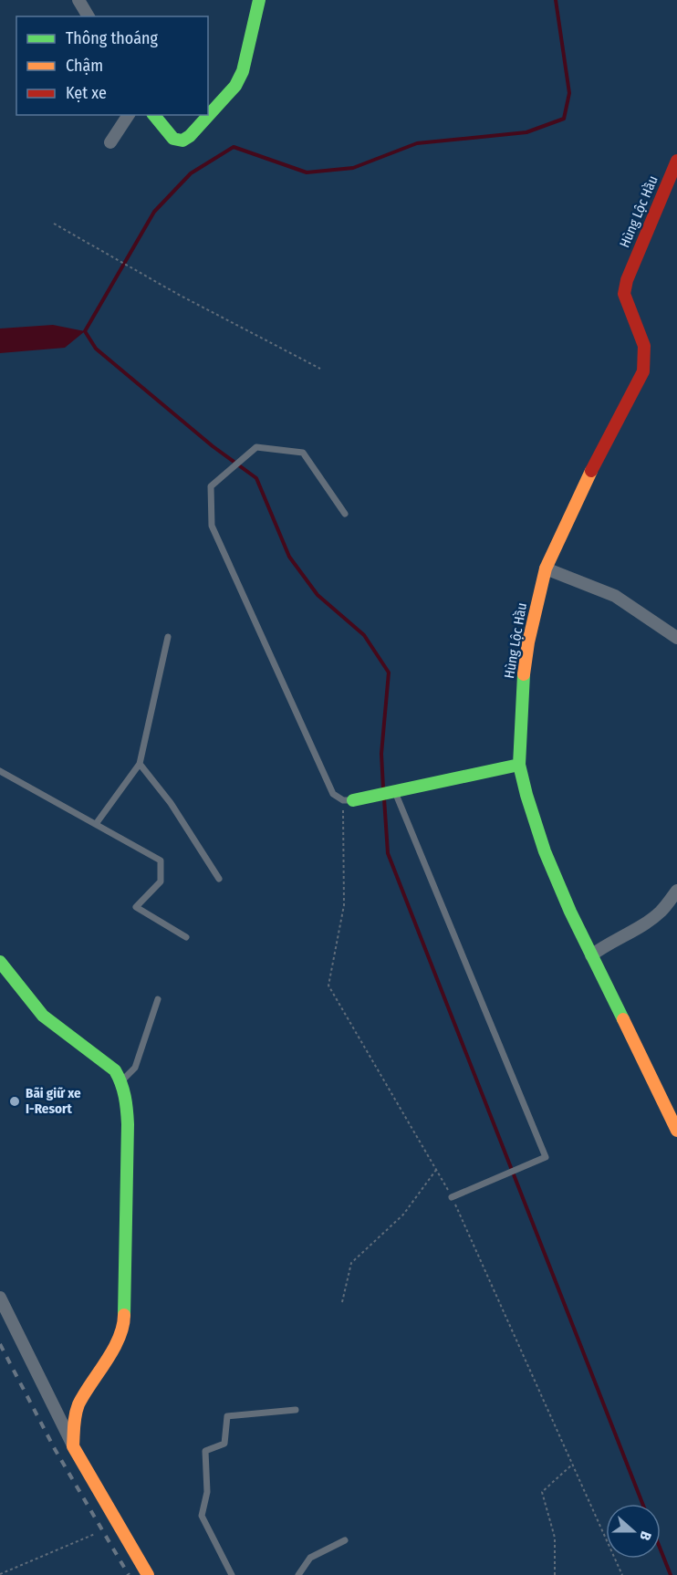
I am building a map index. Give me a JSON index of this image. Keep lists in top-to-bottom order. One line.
{"streets":{"street":["Hùng Lộc Hầu"]},"places":["Bãi giữ xe I-Resort"],"legend":["Thông thoáng","Chậm","Kẹt xe"],"north":"right"}
